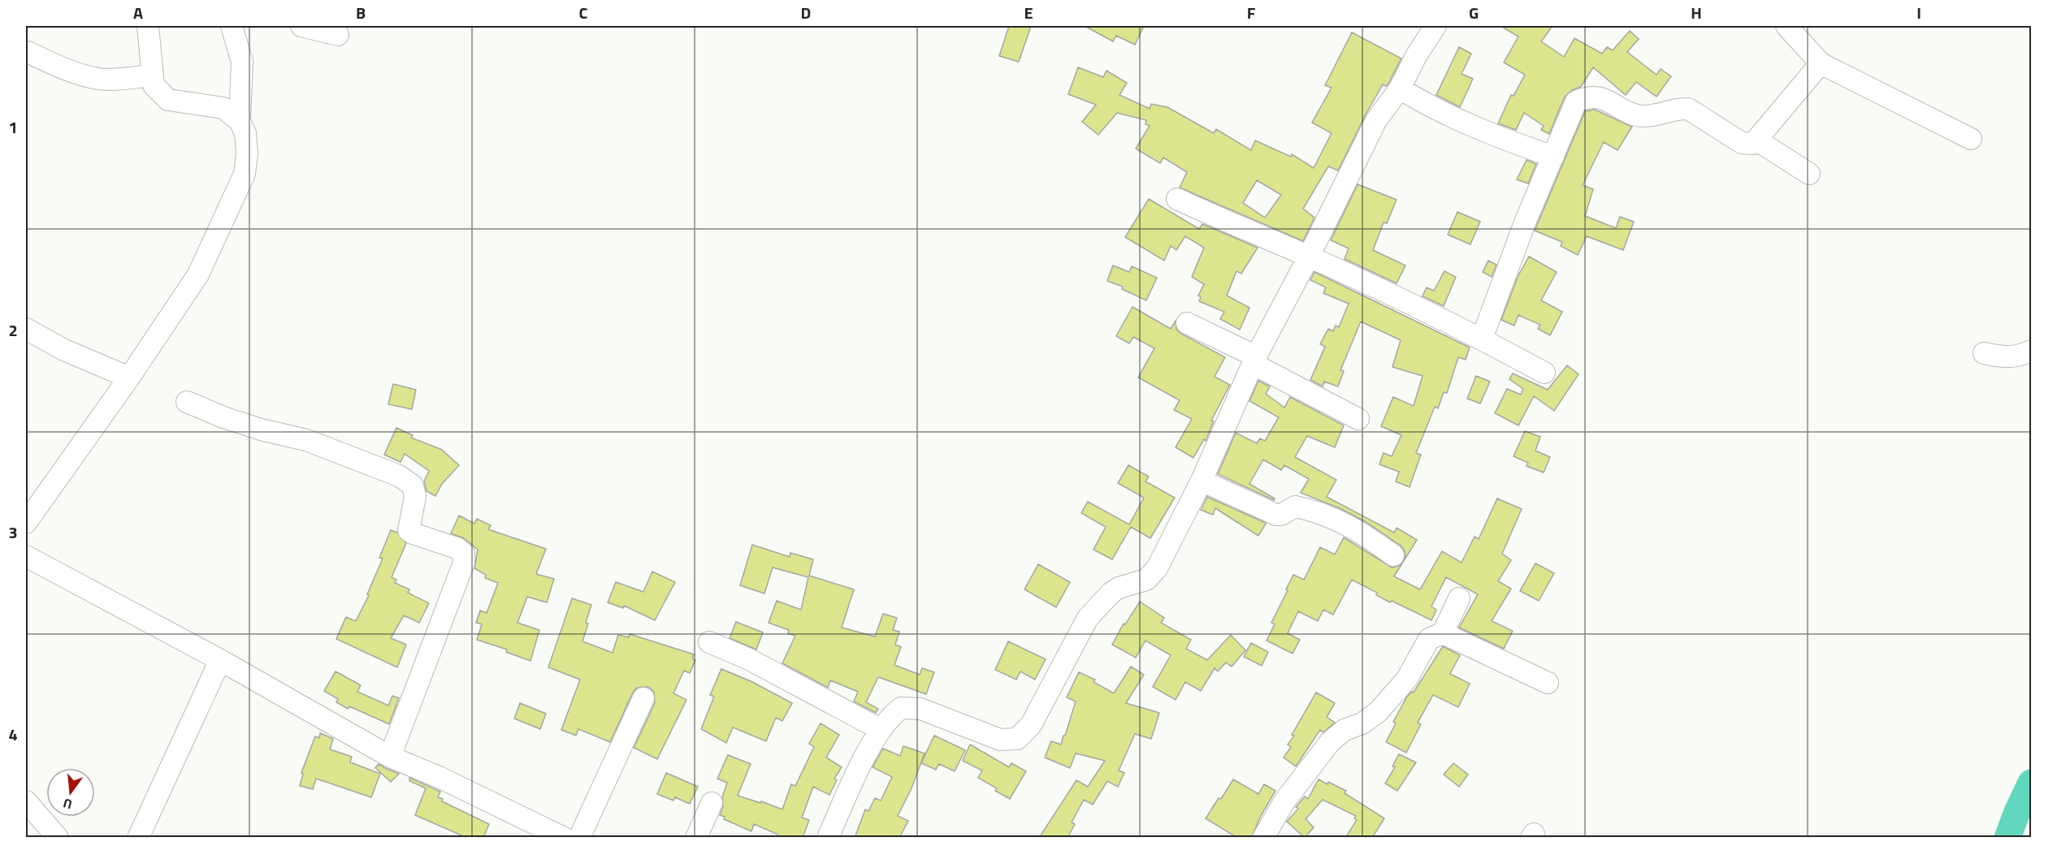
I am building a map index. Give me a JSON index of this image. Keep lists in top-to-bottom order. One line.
{"north":"bottom","grid":{"columns":["A","B","C","D","E","F","G","H","I"],"rows":["1","2","3","4"]}}
